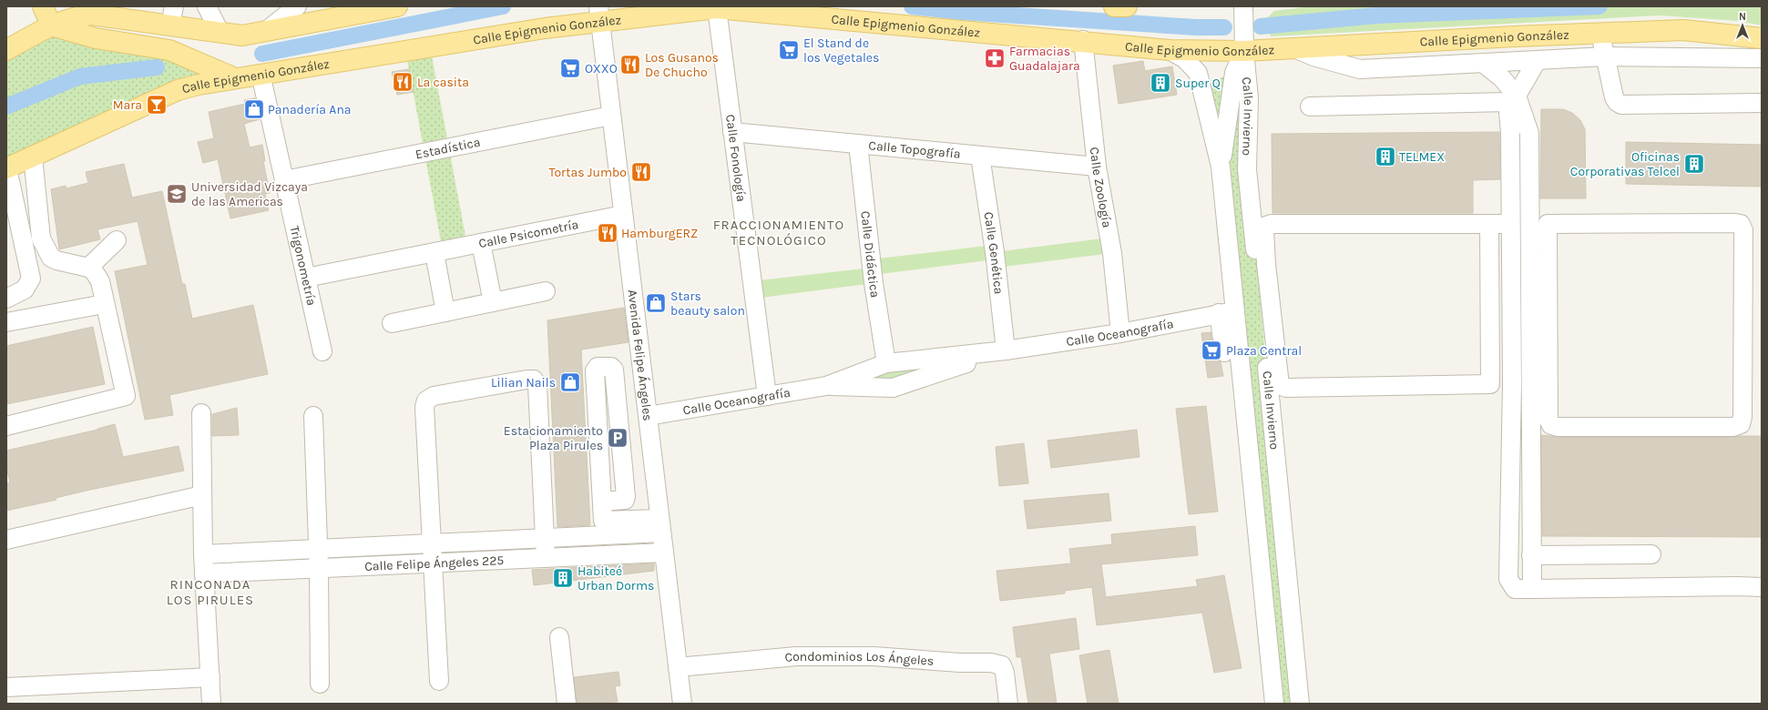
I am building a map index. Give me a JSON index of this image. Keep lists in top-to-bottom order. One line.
{"streets":{"main road":["Calle Epigmenio González"],"street":["Calle Invierno","Estadística","Calle Topografía","Calle Fonología","Calle Zoología","Calle Psicometría","Calle Genética","Calle Didáctica","Trigonometría","Calle Oceanografía","Avenida Felipe Ángeles","Calle Felipe Ángeles 225","Condominios Los Ángeles"]},"crossings":[["Calle Epigmenio González","Calle Invierno"],["Calle Epigmenio González","Calle Fonología"],["Calle Epigmenio González","Calle Zoología"],["Calle Epigmenio González","Trigonometría"],["Calle Epigmenio González","Avenida Felipe Ángeles"],["Calle Invierno","Calle Oceanografía"],["Estadística","Trigonometría"],["Estadística","Avenida Felipe Ángeles"],["Calle Topografía","Calle Fonología"],["Calle Topografía","Calle Zoología"],["Calle Topografía","Calle Genética"],["Calle Topografía","Calle Didáctica"],["Calle Fonología","Calle Oceanografía"],["Calle Zoología","Calle Oceanografía"],["Calle Psicometría","Trigonometría"],["Calle Psicometría","Avenida Felipe Ángeles"],["Calle Genética","Calle Oceanografía"],["Calle Didáctica","Calle Oceanografía"],["Calle Oceanografía","Avenida Felipe Ángeles"],["Avenida Felipe Ángeles","Calle Felipe Ángeles 225"],["Avenida Felipe Ángeles","Condominios Los Ángeles"]],"districts":["FRACCIONAMIENTO TECNOLÓGICO","RINCONADA LOS PIRULES"],"places":{"supermarket":["El Stand de los Vegetales","OXXO","Plaza Central"],"pharmacy":["Farmacias Guadalajara"],"restaurant":["Los Gusanos De Chucho","La casita","Tortas Jumbo","HamburgERZ"],"building":["Super Q","TELMEX","Oficinas Corporativas Telcel","Habiteé Urban Dorms"],"bar":["Mara"],"shop":["Panadería Ana","Stars beauty salon","Lilian Nails"],"school or university":["Universidad Vizcaya de las Americas"],"parking":["Estacionamiento Plaza Pirules"]},"north":"top"}
